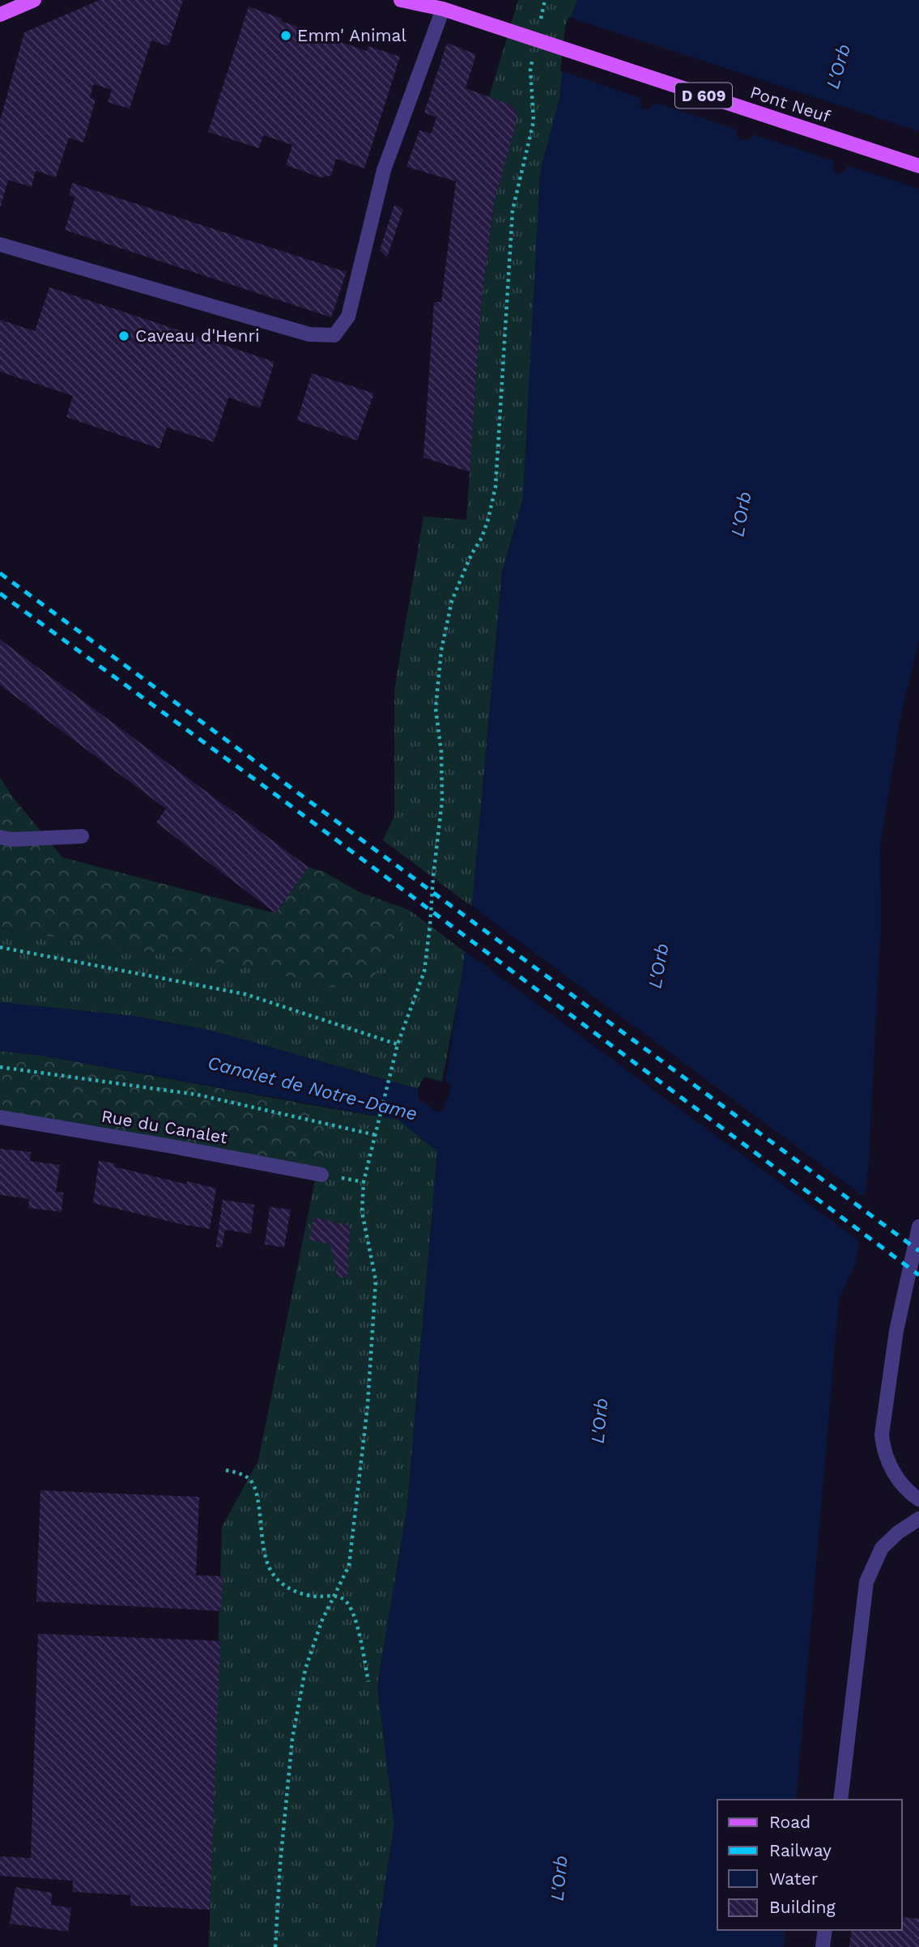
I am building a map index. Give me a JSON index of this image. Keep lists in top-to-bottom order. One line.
{"streets":{"main road":["D 609","Pont Neuf"],"street":["Rue du Canalet"]},"crossings":[["D 609","Pont Neuf"]],"water":["L'Orb","Canalet de Notre-Dame"],"places":["Emm' Animal","Caveau d'Henri"],"legend":["Road","Railway","Water","Building"]}
